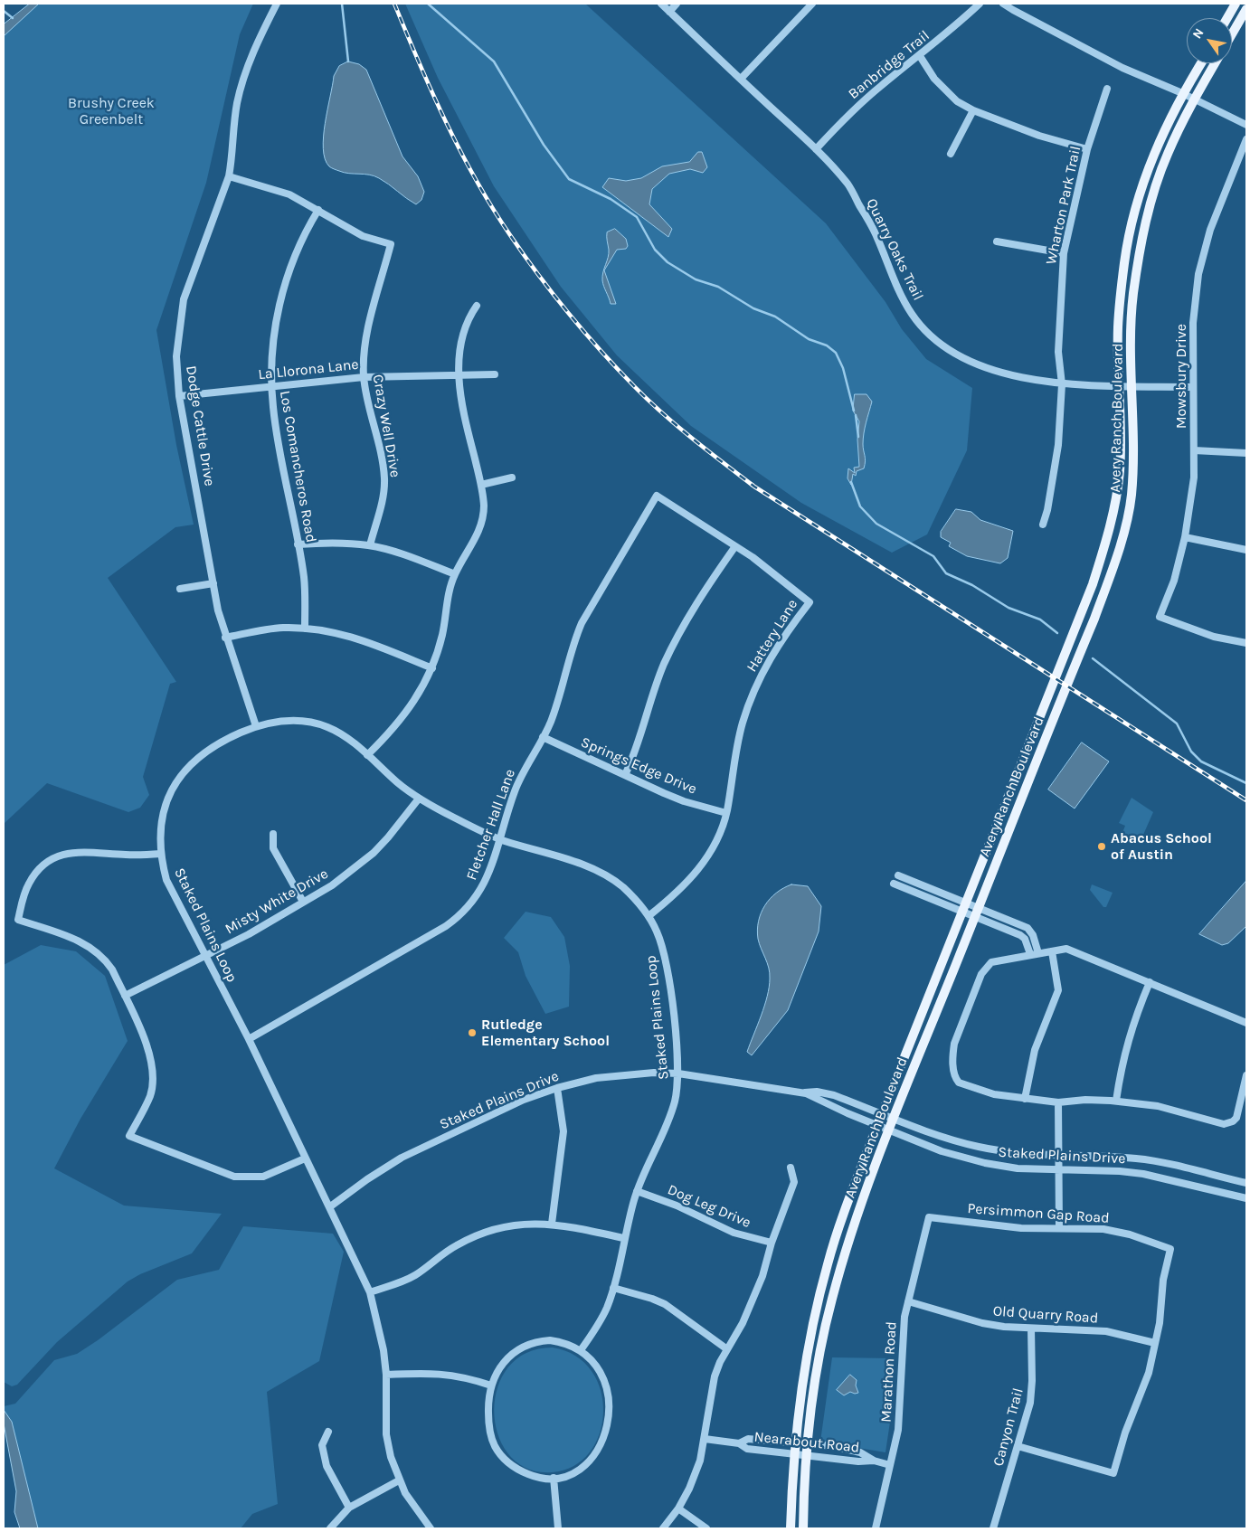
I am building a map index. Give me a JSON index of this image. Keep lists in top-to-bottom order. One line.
{"streets":{"main road":["Avery Ranch Boulevard"],"street":["Banbridge Trail","Wharton Park Trail","Quarry Oaks Trail","La Llorona Lane","Mowsbury Drive","Dodge Cattle Drive","Crazy Well Drive","Los Comancheros Road","Hattery Lane","Springs Edge Drive","Fletcher Hall Lane","Misty White Drive","Staked Plains Loop","Staked Plains Drive","Dog Leg Drive","Persimmon Gap Road","Old Quarry Road","Marathon Road","Canyon Trail","Nearabout Road"]},"crossings":[["Banbridge Trail","Quarry Oaks Trail"],["Wharton Park Trail","Quarry Oaks Trail"],["Quarry Oaks Trail","Mowsbury Drive"],["Quarry Oaks Trail","Avery Ranch Boulevard"],["La Llorona Lane","Dodge Cattle Drive"],["La Llorona Lane","Crazy Well Drive"],["La Llorona Lane","Los Comancheros Road"],["Avery Ranch Boulevard","Staked Plains Drive"],["Avery Ranch Boulevard","Nearabout Road"],["Dodge Cattle Drive","Crazy Well Drive"],["Dodge Cattle Drive","Staked Plains Loop"],["Crazy Well Drive","Los Comancheros Road"],["Hattery Lane","Springs Edge Drive"],["Hattery Lane","Fletcher Hall Lane"],["Hattery Lane","Staked Plains Loop"],["Springs Edge Drive","Fletcher Hall Lane"],["Fletcher Hall Lane","Staked Plains Loop"],["Misty White Drive","Staked Plains Loop"],["Staked Plains Loop","Staked Plains Drive"],["Staked Plains Loop","Dog Leg Drive"],["Persimmon Gap Road","Old Quarry Road"],["Persimmon Gap Road","Marathon Road"],["Old Quarry Road","Marathon Road"],["Old Quarry Road","Canyon Trail"],["Marathon Road","Nearabout Road"]],"parks":["Brushy Creek Greenbelt"],"places":["Abacus School of Austin","Rutledge Elementary School"],"north":"top left"}
